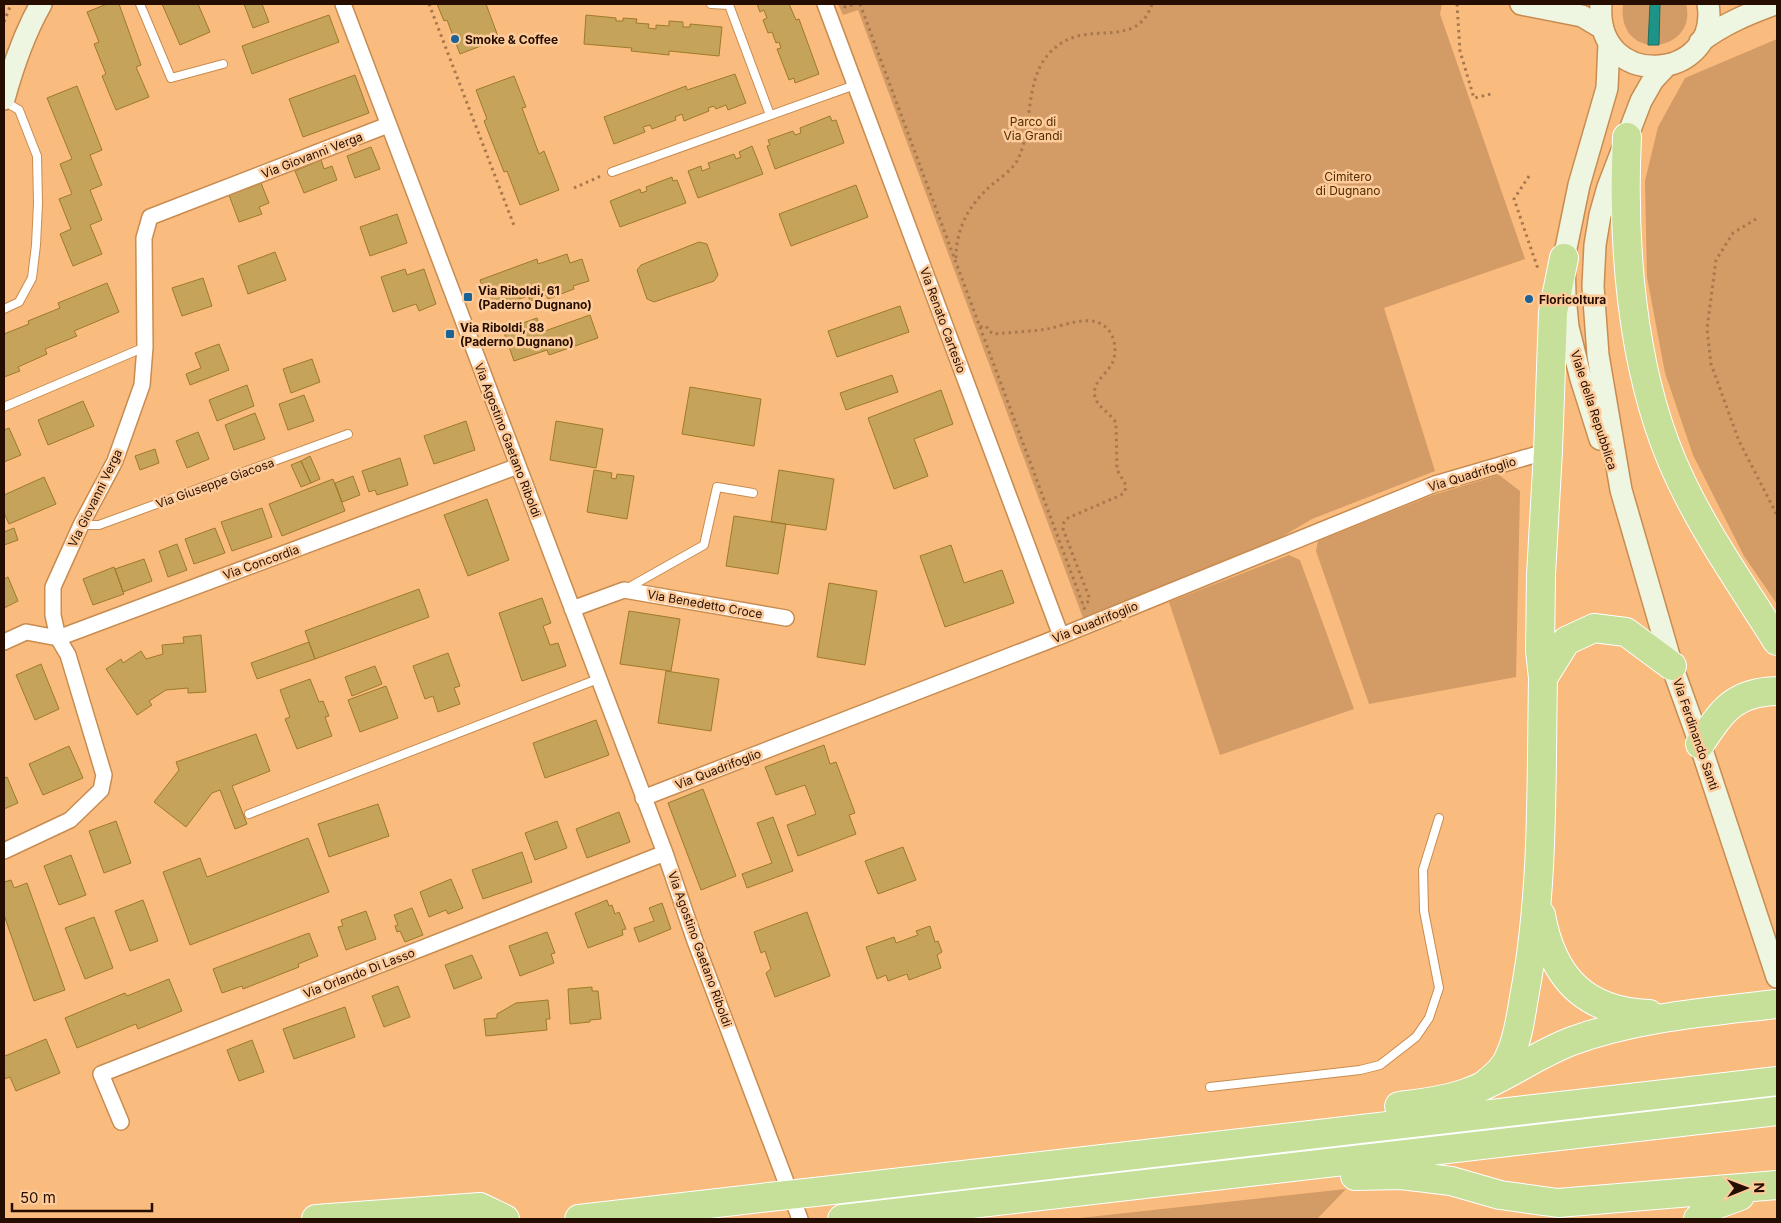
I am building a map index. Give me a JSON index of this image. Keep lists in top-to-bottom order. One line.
{"streets":{"main road":["Viale della Repubblica","Via Ferdinando Santi"],"street":["Via Giovanni Verga","Via Renato Cartesio","Via Agostino Gaetano Riboldi","Via Quadrifoglio","Via Concordia","Via Benedetto Croce","Via Orlando Di Lasso"],"lane":["Via Giuseppe Giacosa"]},"crossings":[["Via Giovanni Verga","Via Agostino Gaetano Riboldi"],["Via Giovanni Verga","Via Giuseppe Giacosa"],["Via Giovanni Verga","Via Concordia"],["Via Renato Cartesio","Via Quadrifoglio"],["Viale della Repubblica","Via Ferdinando Santi"],["Via Agostino Gaetano Riboldi","Via Quadrifoglio"],["Via Agostino Gaetano Riboldi","Via Concordia"],["Via Agostino Gaetano Riboldi","Via Benedetto Croce"],["Via Agostino Gaetano Riboldi","Via Orlando Di Lasso"]],"parks":["Parco di Via Grandi","Cimitero di Dugnano"],"places":{"other":["Smoke & Coffee","Floricoltura"],"transit":["Via Riboldi, 61 (Paderno Dugnano)","Via Riboldi, 88 (Paderno Dugnano)"]},"scale_bar":"50 m","north":"right"}
